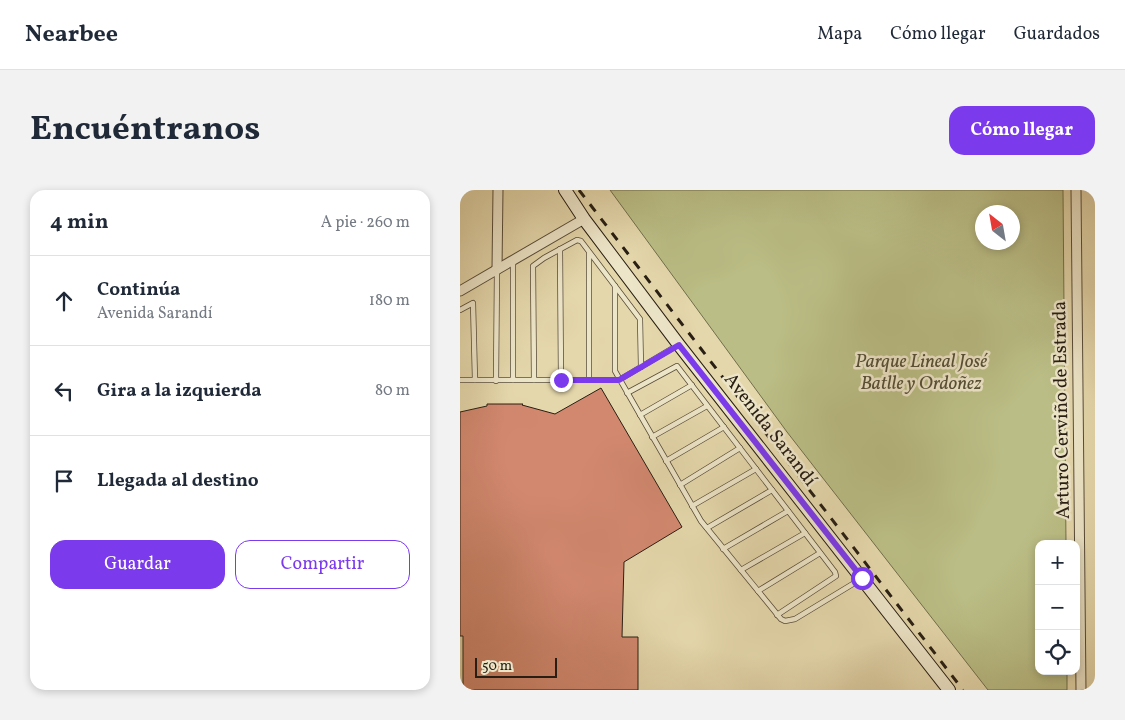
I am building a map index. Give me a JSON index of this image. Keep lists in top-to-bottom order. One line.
{"streets":{"street":["Arturo Cerviño de Estrada","Avenida Sarandí"]},"parks":["Parque Lineal José Batlle y Ordoñez"],"scale_bar":"50 m","north":"top left","page":{"header":"Nearbee","nav":["Mapa","Cómo llegar","Guardados"],"title":"Encuéntranos","buttons":["Cómo llegar",["Guardar","Compartir"]],"heading":["4 min","A pie · 260 m"],"list":[["Continúa","Avenida Sarandí","180 m"],["Gira a la izquierda","80 m"],"Llegada al destino"],"map_buttons":["+","−"],"scale":"50 m"}}
